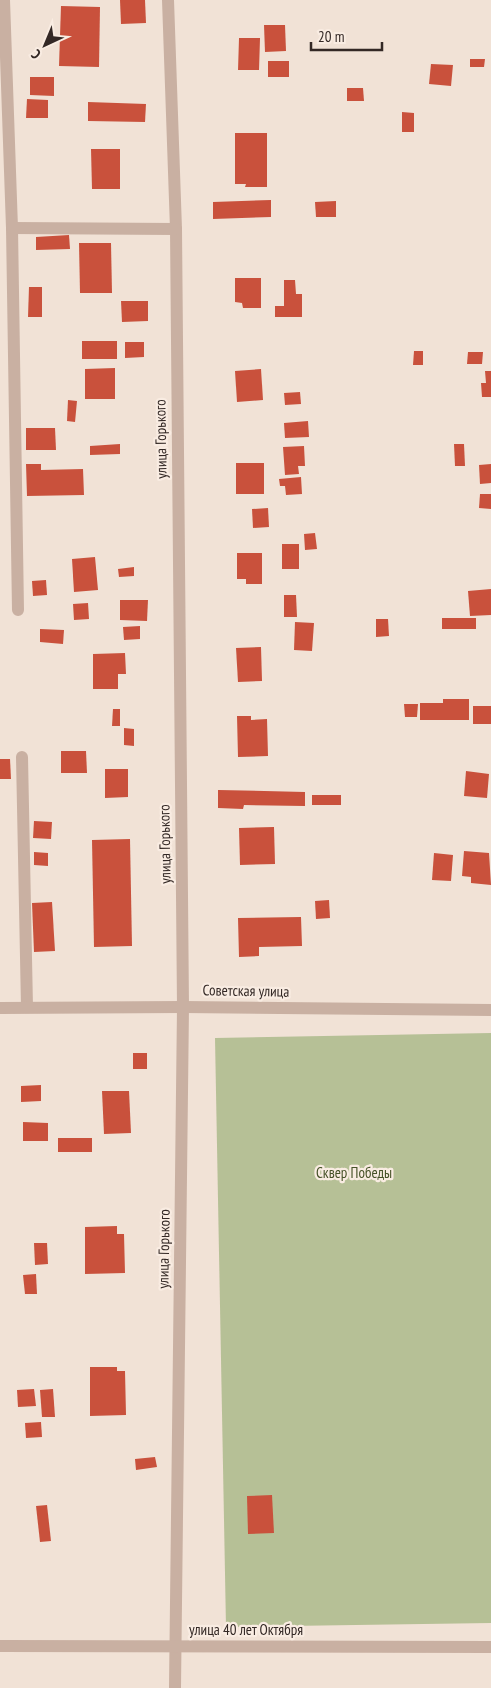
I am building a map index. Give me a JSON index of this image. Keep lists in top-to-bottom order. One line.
{"streets":{"street":["улица Горького","Советская улица","улица 40 лет Октября"]},"crossings":[["улица Горького","Советская улица"],["улица Горького","улица 40 лет Октября"]],"parks":["Сквер Победы"],"scale_bar":"20 m","north":"bottom left"}
